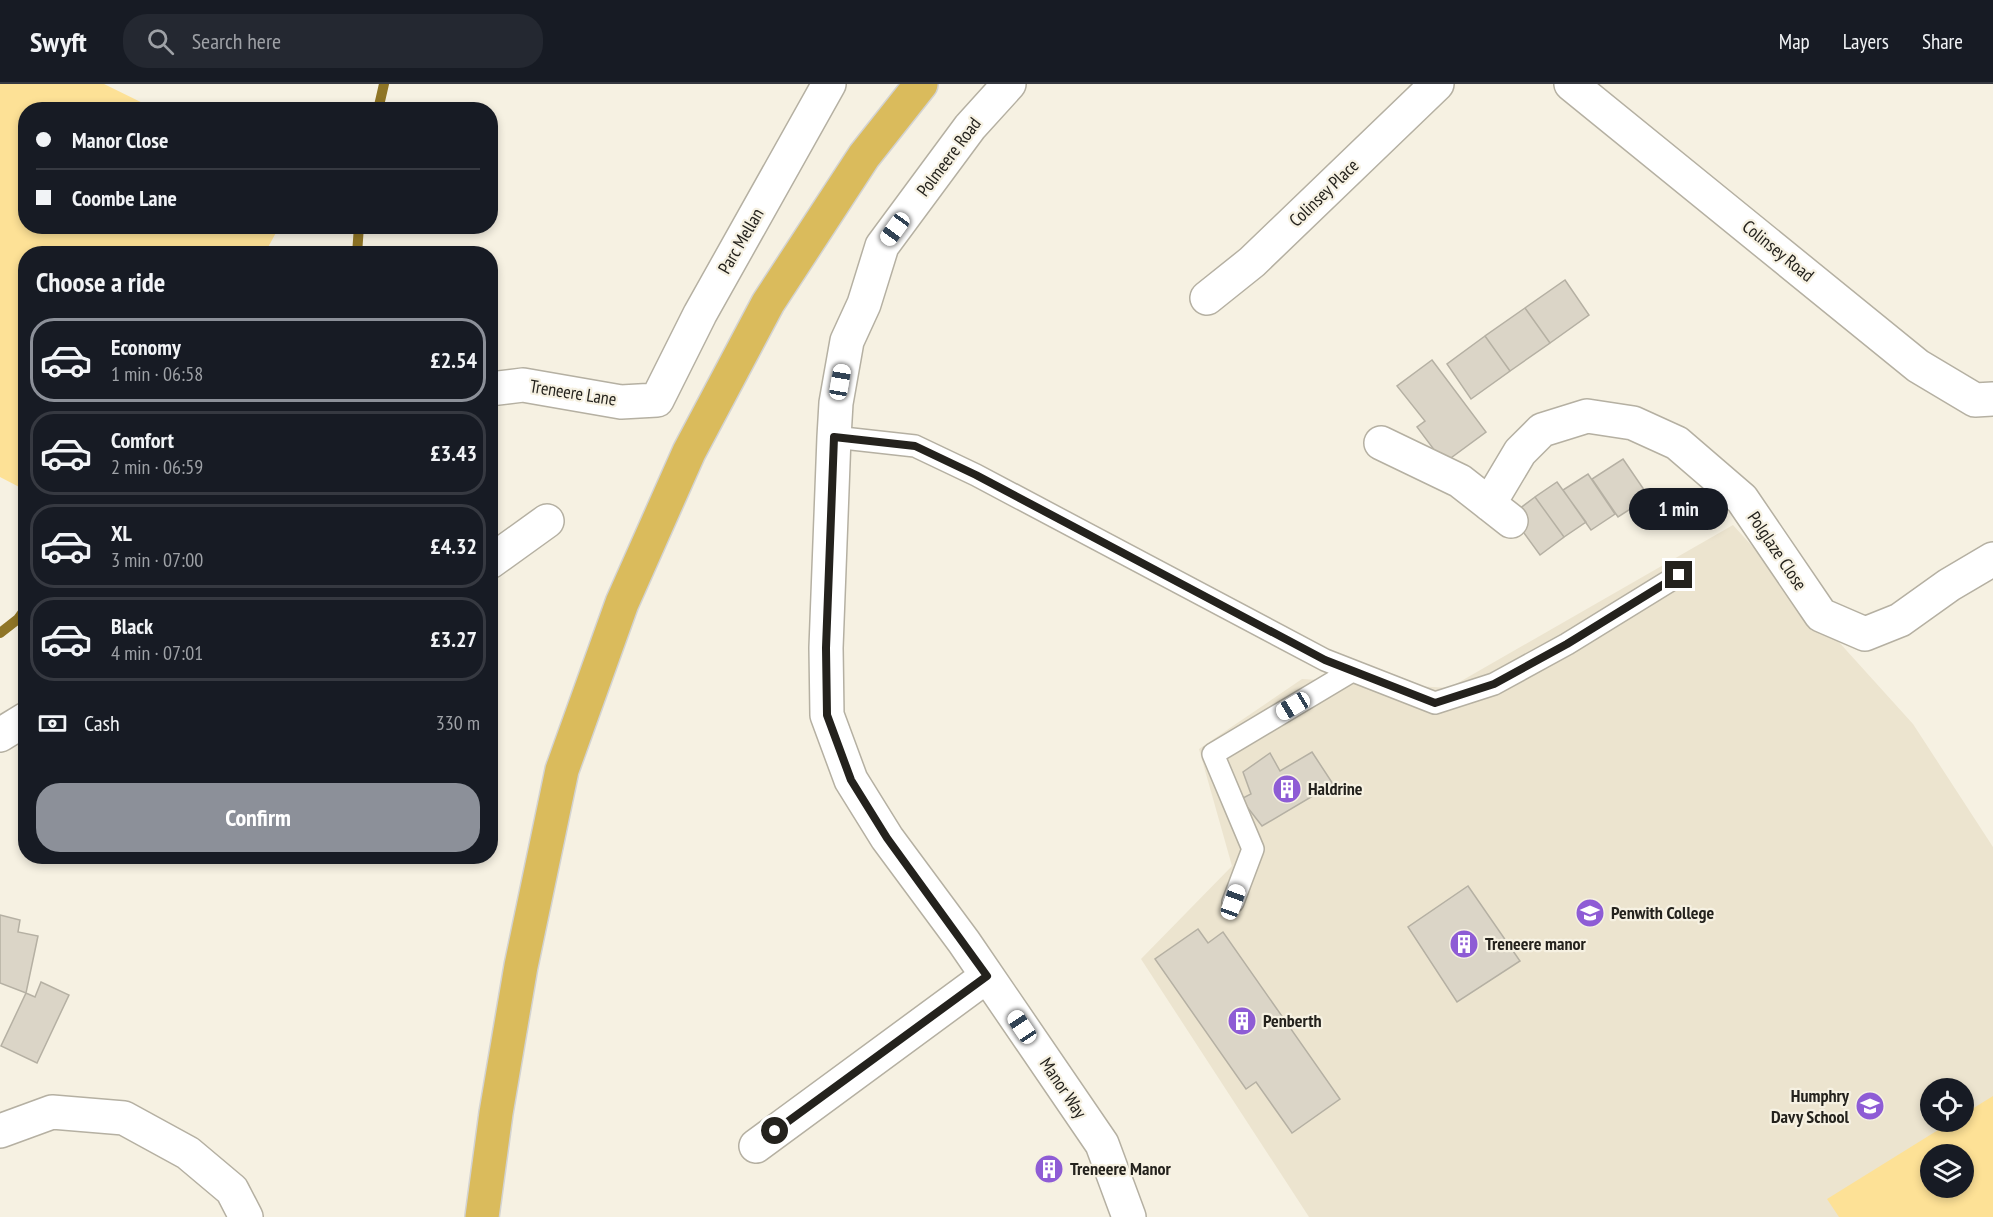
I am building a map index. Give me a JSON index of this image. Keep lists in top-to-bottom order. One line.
{"streets":{"street":["Polmeere Road","Colinsey Place","Parc Mellan","Colinsey Road","Treneere Lane","Polglaze Close","Manor Way"]},"crossings":[["Polmeere Road","Manor Way"],["Parc Mellan","Treneere Lane"]],"places":{"building":["Haldrine","Treneere manor","Penberth","Treneere Manor"],"school or university":["Penwith College","Humphry Davy School"]},"page":{"header":"Swyft","search":"Search here","nav":["Map","Layers","Share"],"banner":["Manor Close","Coombe Lane"],"heading":"Choose a ride","list":[{"name":"Economy","note":"1 min · 06:58","value":"£2.54"},{"name":"Comfort","note":"2 min · 06:59","value":"£3.43"},{"name":"XL","note":"3 min · 07:00","value":"£4.32"},{"name":"Black","note":"4 min · 07:01","value":"£3.27"}],"bubble":"1 min","pay":["Cash","330 m"],"buttons":"Confirm"}}
